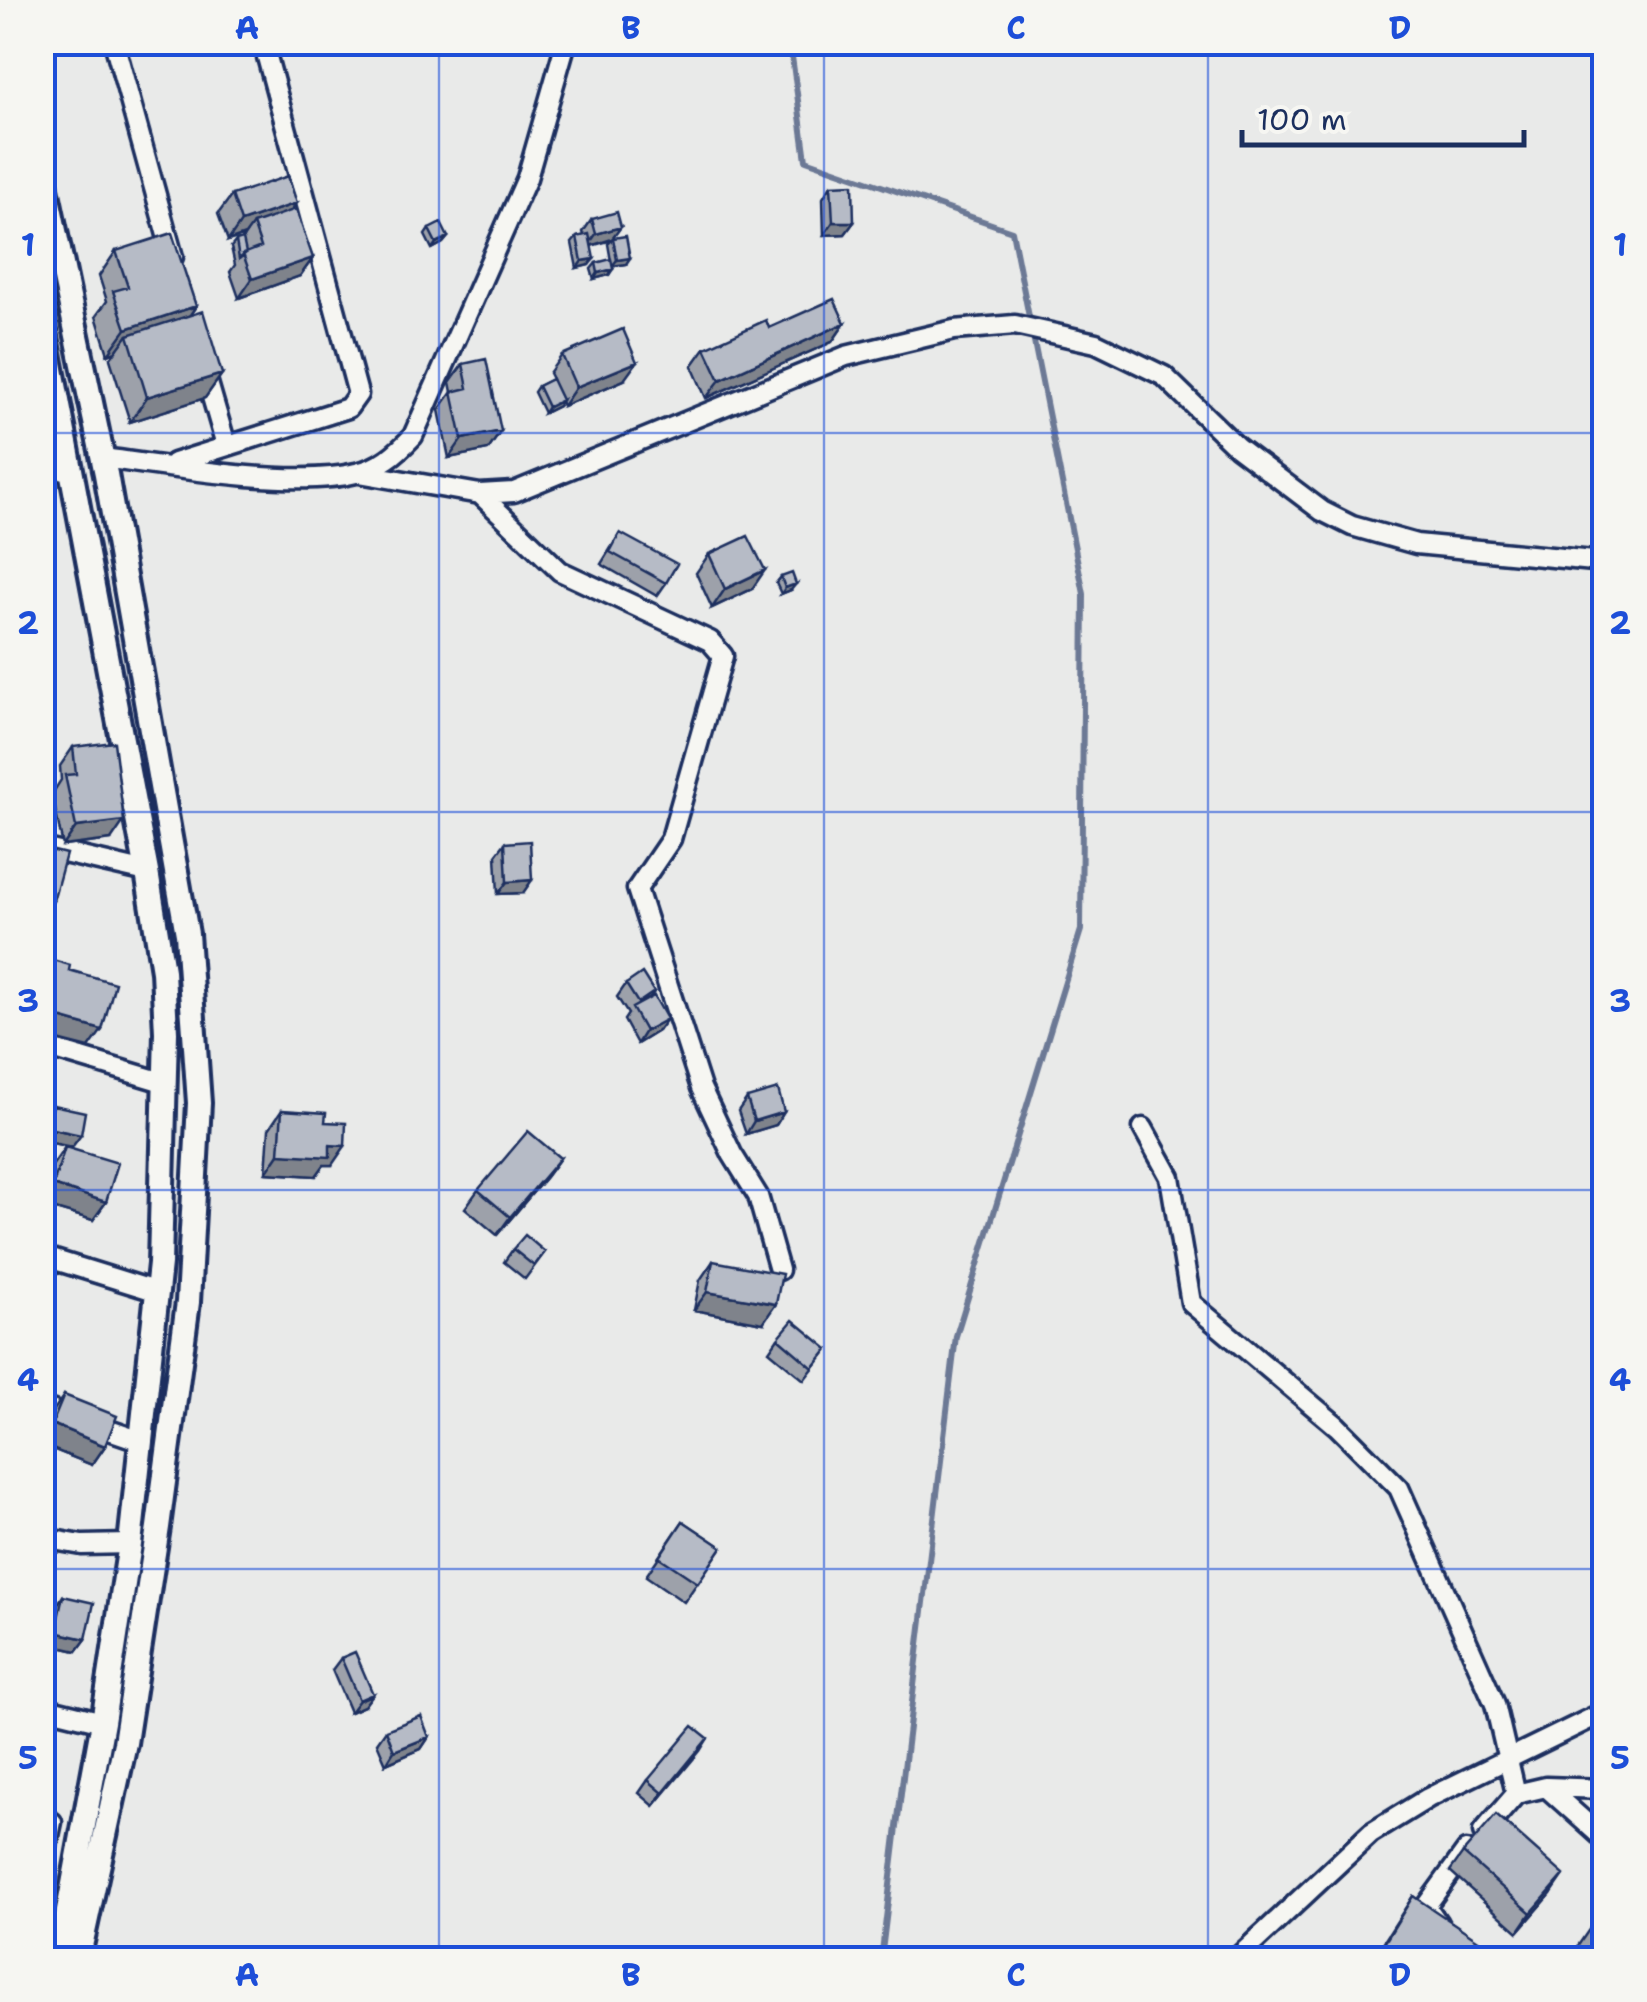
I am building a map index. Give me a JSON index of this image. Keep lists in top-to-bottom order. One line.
{"scale_bar":"100 m","grid":{"columns":["A","B","C","D"],"rows":["1","2","3","4","5"]}}
